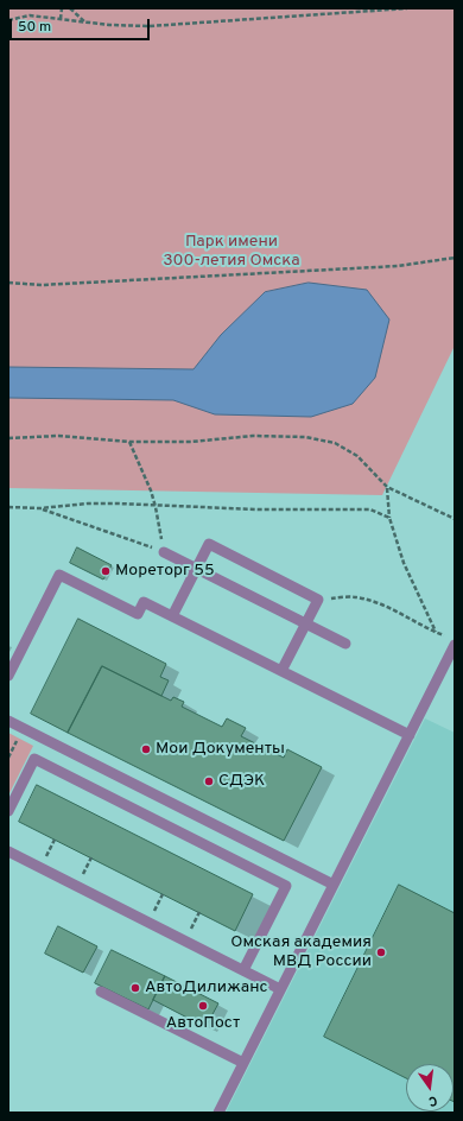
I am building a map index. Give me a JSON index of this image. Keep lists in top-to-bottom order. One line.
{"parks":["Парк имени 300-летия Омска"],"places":["Мореторг 55","Мои Документы","СДЭК","Омская академия МВД России","АвтоДилижанс","АвтоПост"],"scale_bar":"50 m","north":"bottom"}
